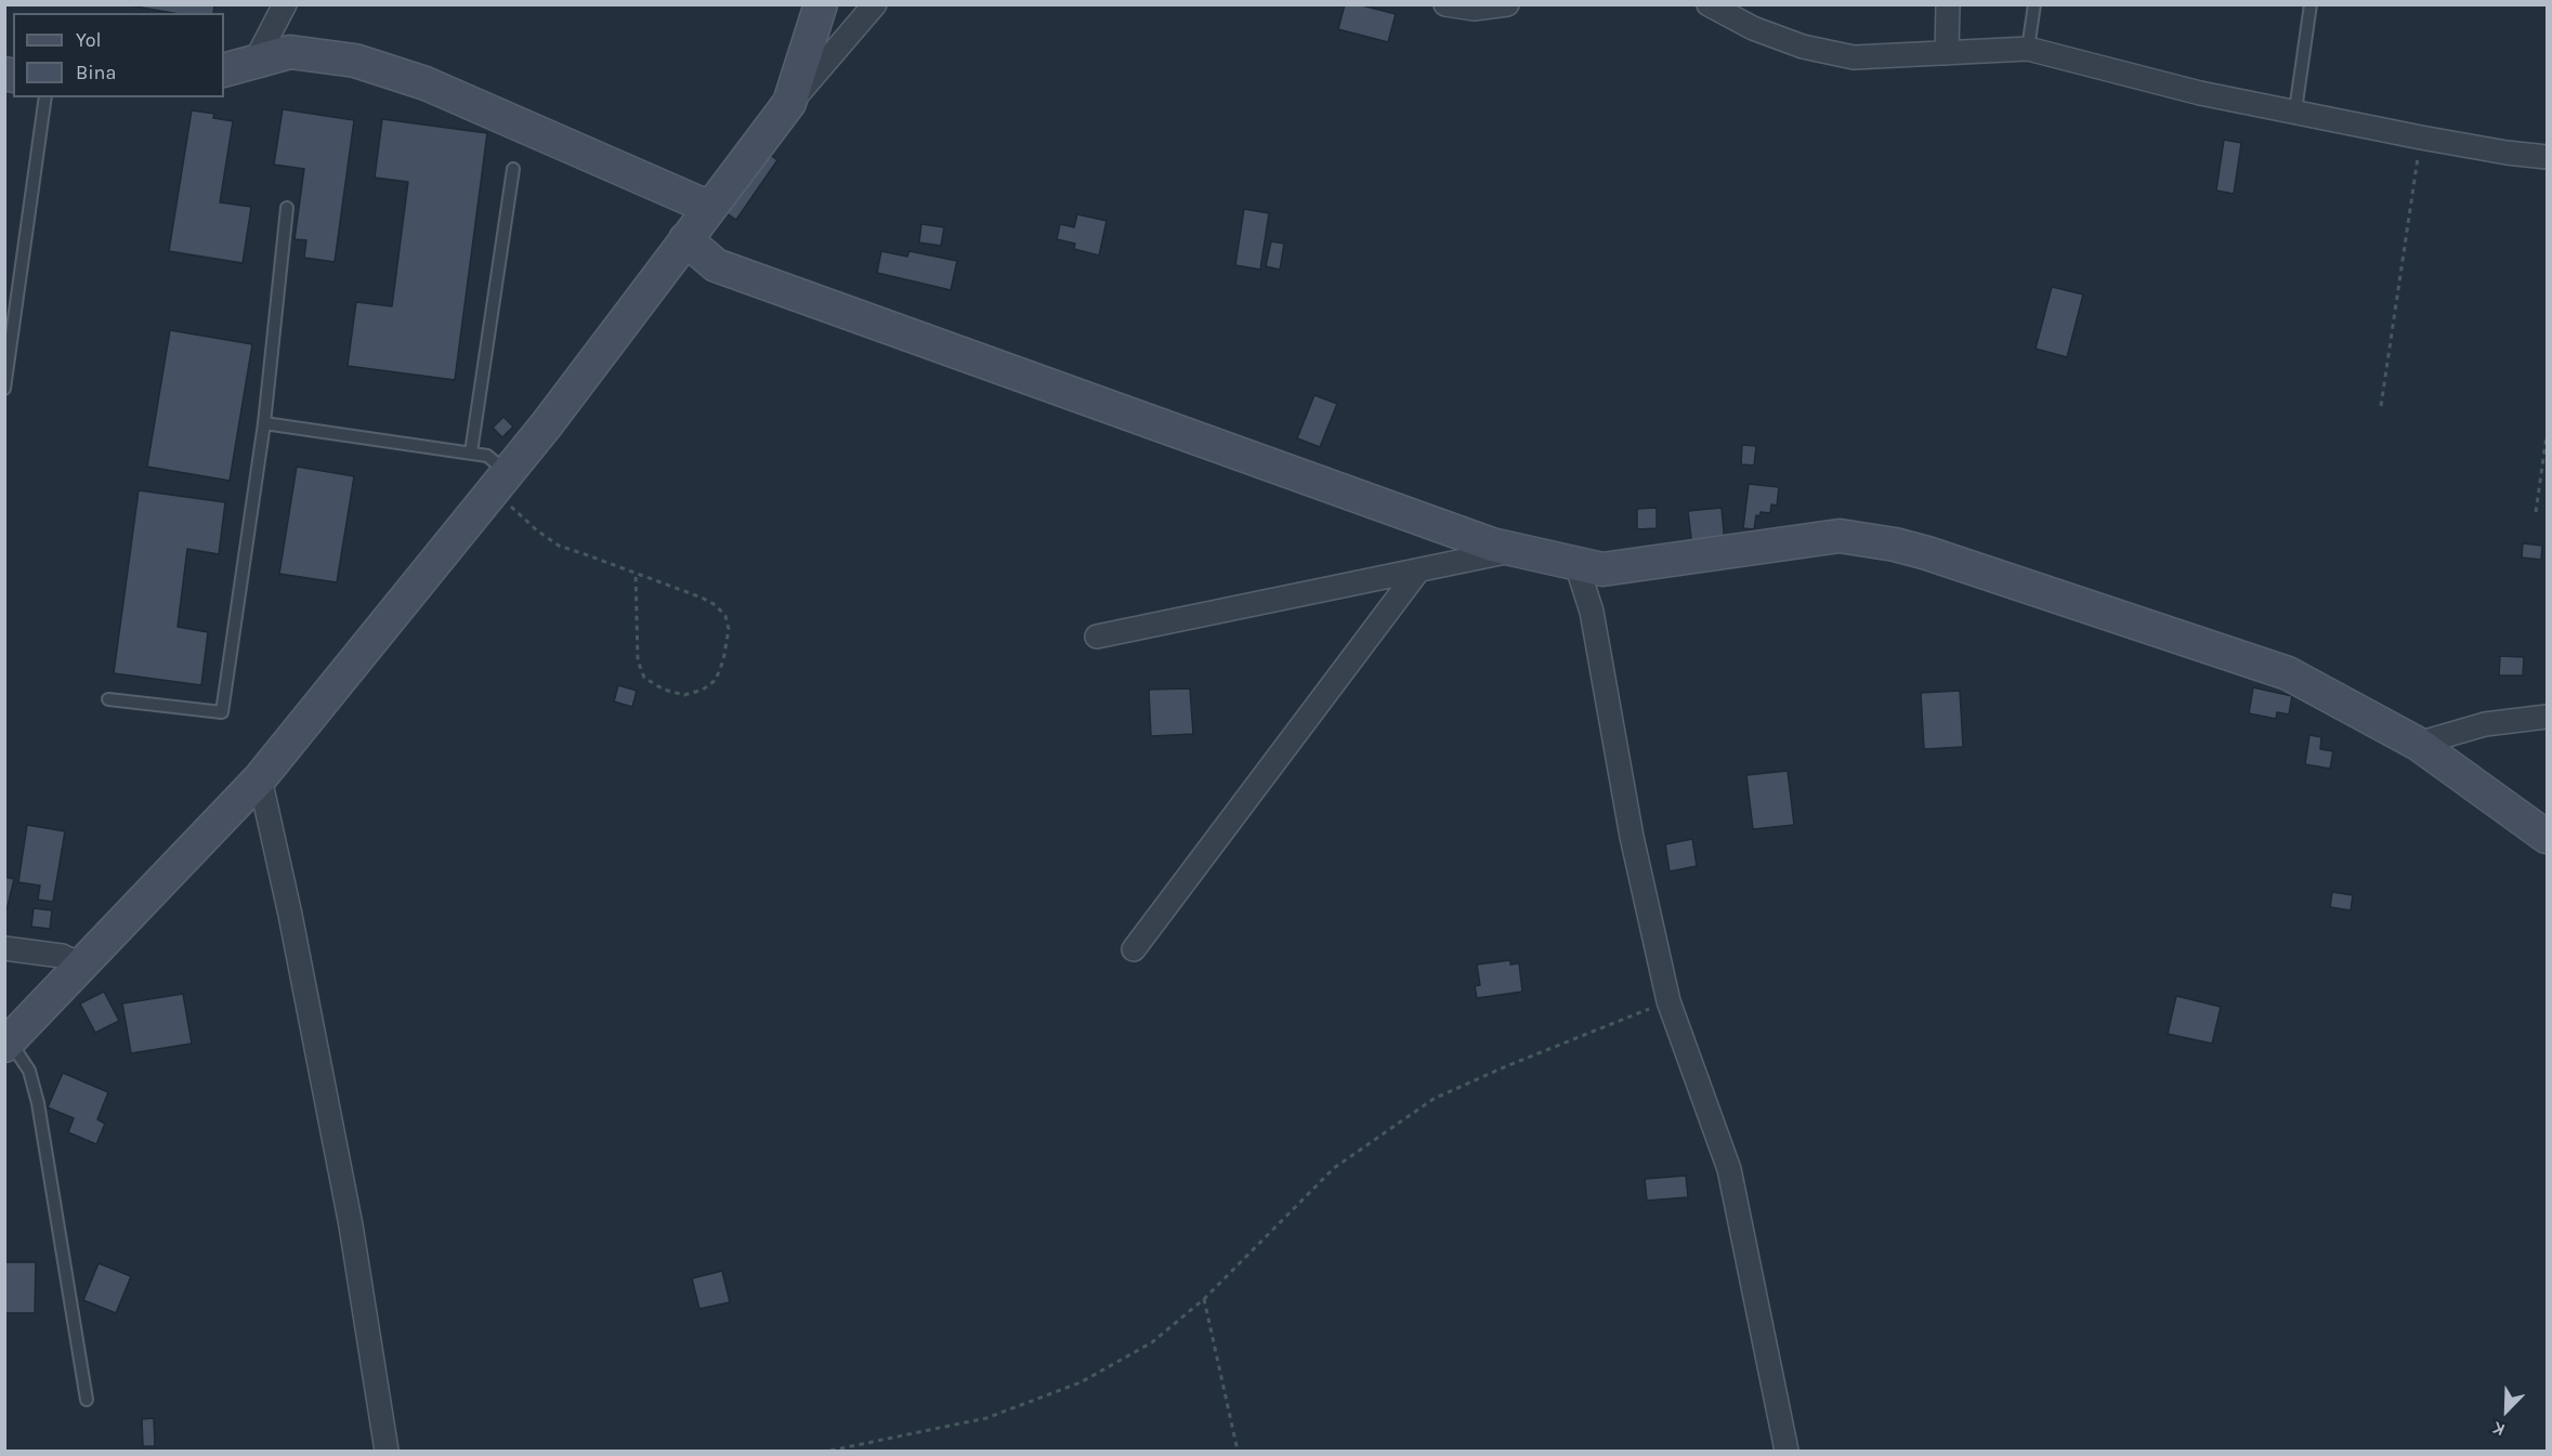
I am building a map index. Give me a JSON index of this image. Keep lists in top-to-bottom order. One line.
{"legend":["Yol","Bina"],"north":"bottom left"}
